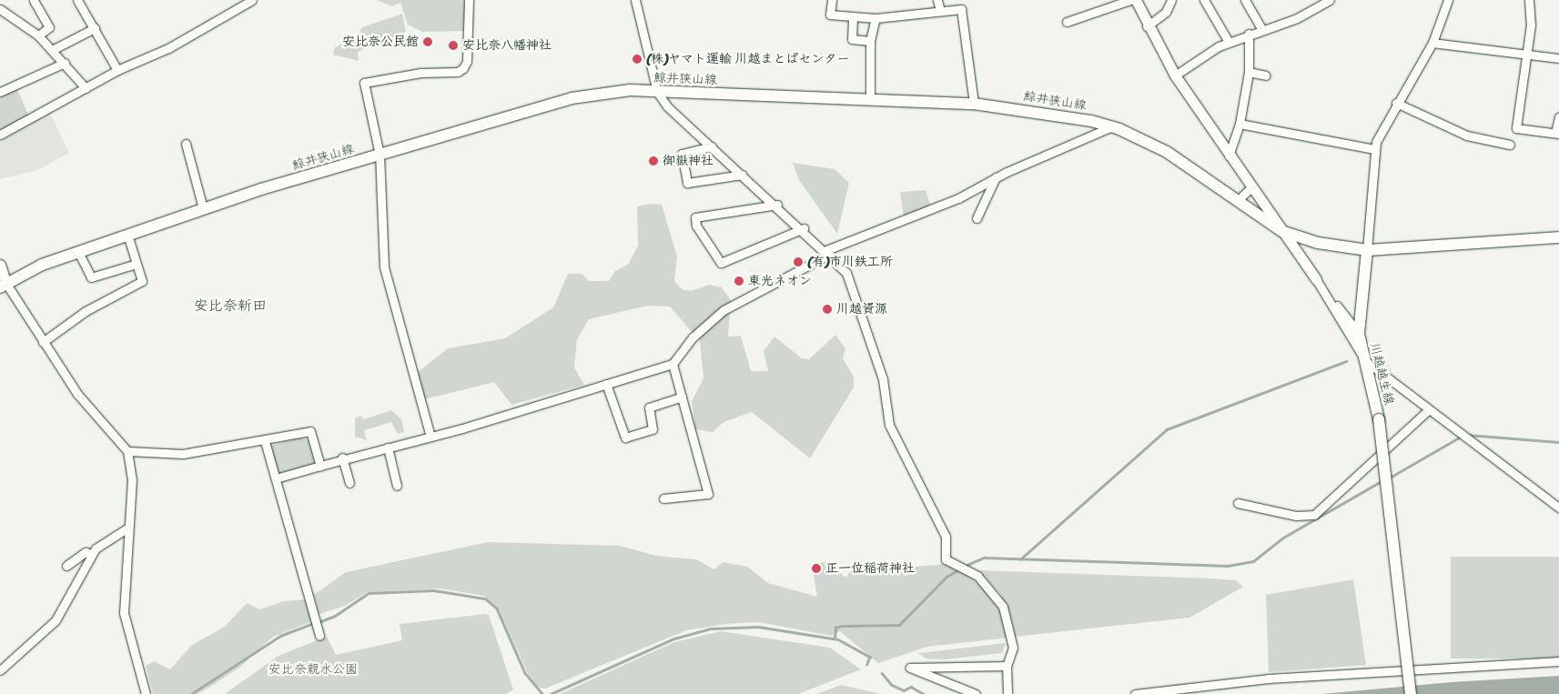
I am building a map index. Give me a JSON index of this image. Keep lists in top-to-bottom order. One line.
{"streets":{"main road":["鯨井狭山線","川越越生線"]},"crossings":[["鯨井狭山線","川越越生線"]],"districts":["安比奈新田"],"parks":["安比奈親水公園"],"places":["安比奈公民館","安比奈八幡神社","(株)ヤマト運輸 川越まとばセンター","御嶽神社","(有)市川鉄工所","東光ネオン","川越資源","正一位稲荷神社"]}
